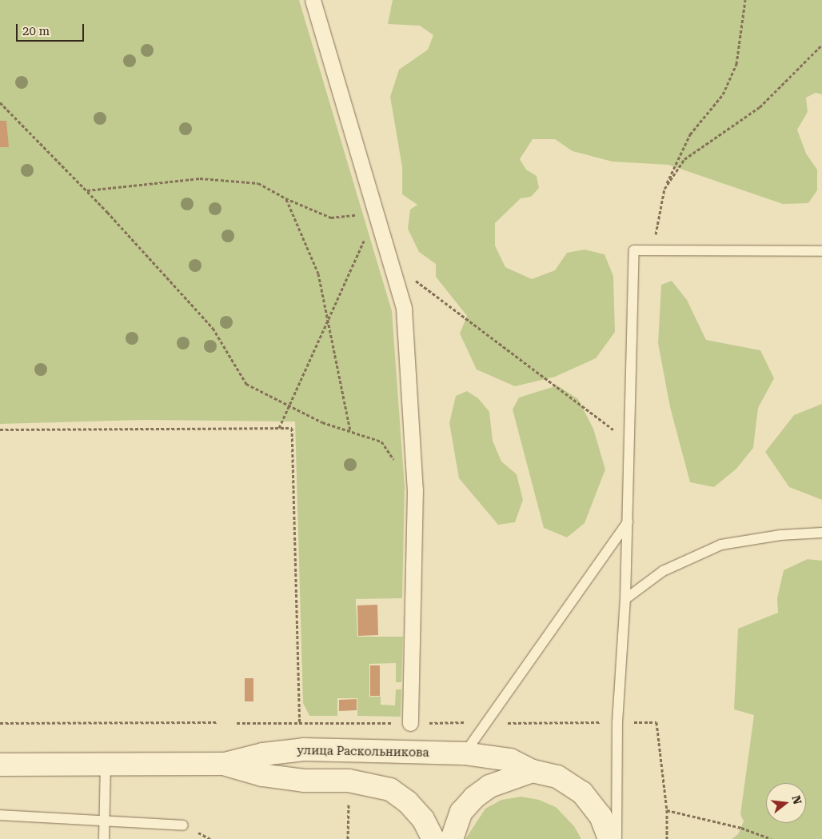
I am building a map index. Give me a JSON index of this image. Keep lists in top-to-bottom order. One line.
{"streets":{"street":["улица Раскольникова"]},"scale_bar":"20 m","north":"right"}
